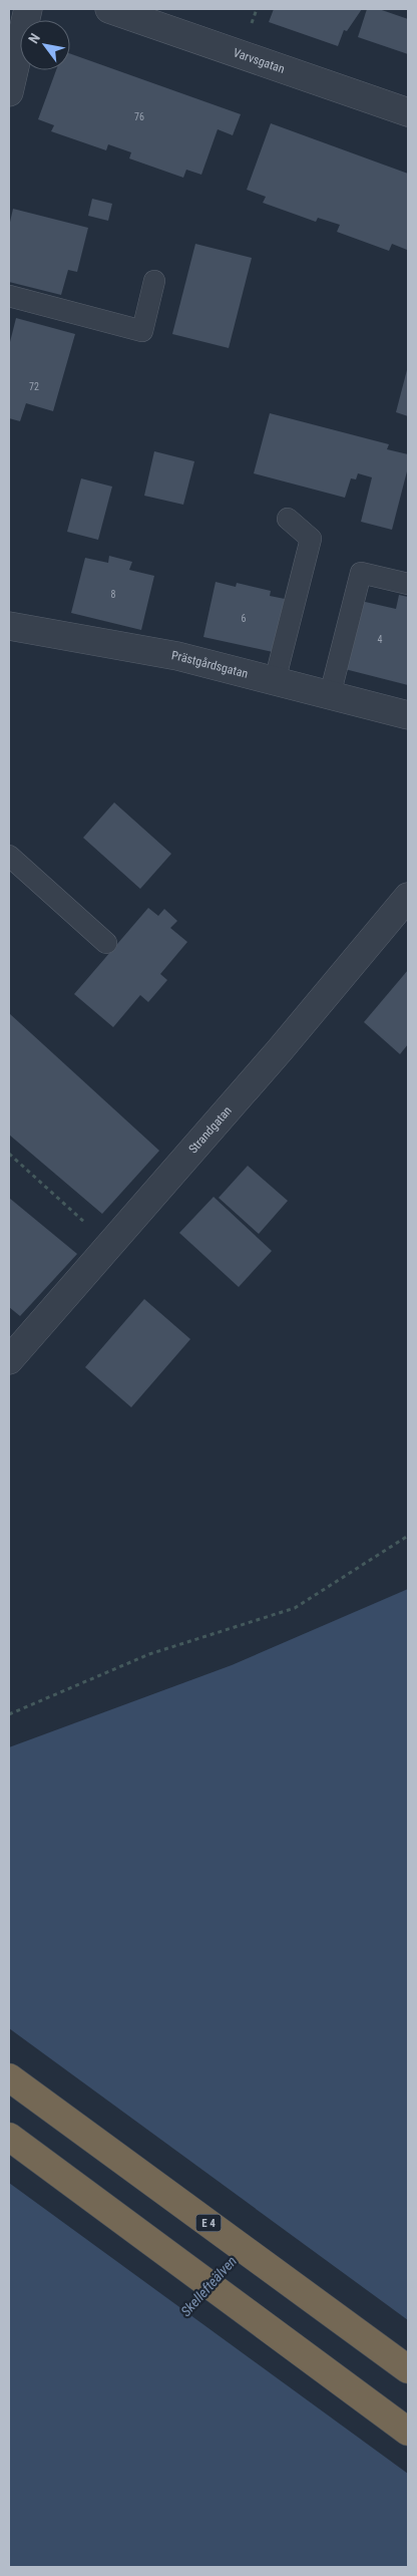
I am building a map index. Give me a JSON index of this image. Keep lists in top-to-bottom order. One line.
{"streets":{"highway":["E 4"],"street":["Varvsgatan","Prästgårdsgatan","Strandgatan"]},"water":["Skellefteälven"],"house_numbers":["76","72","8","6","4"],"north":"top left"}
